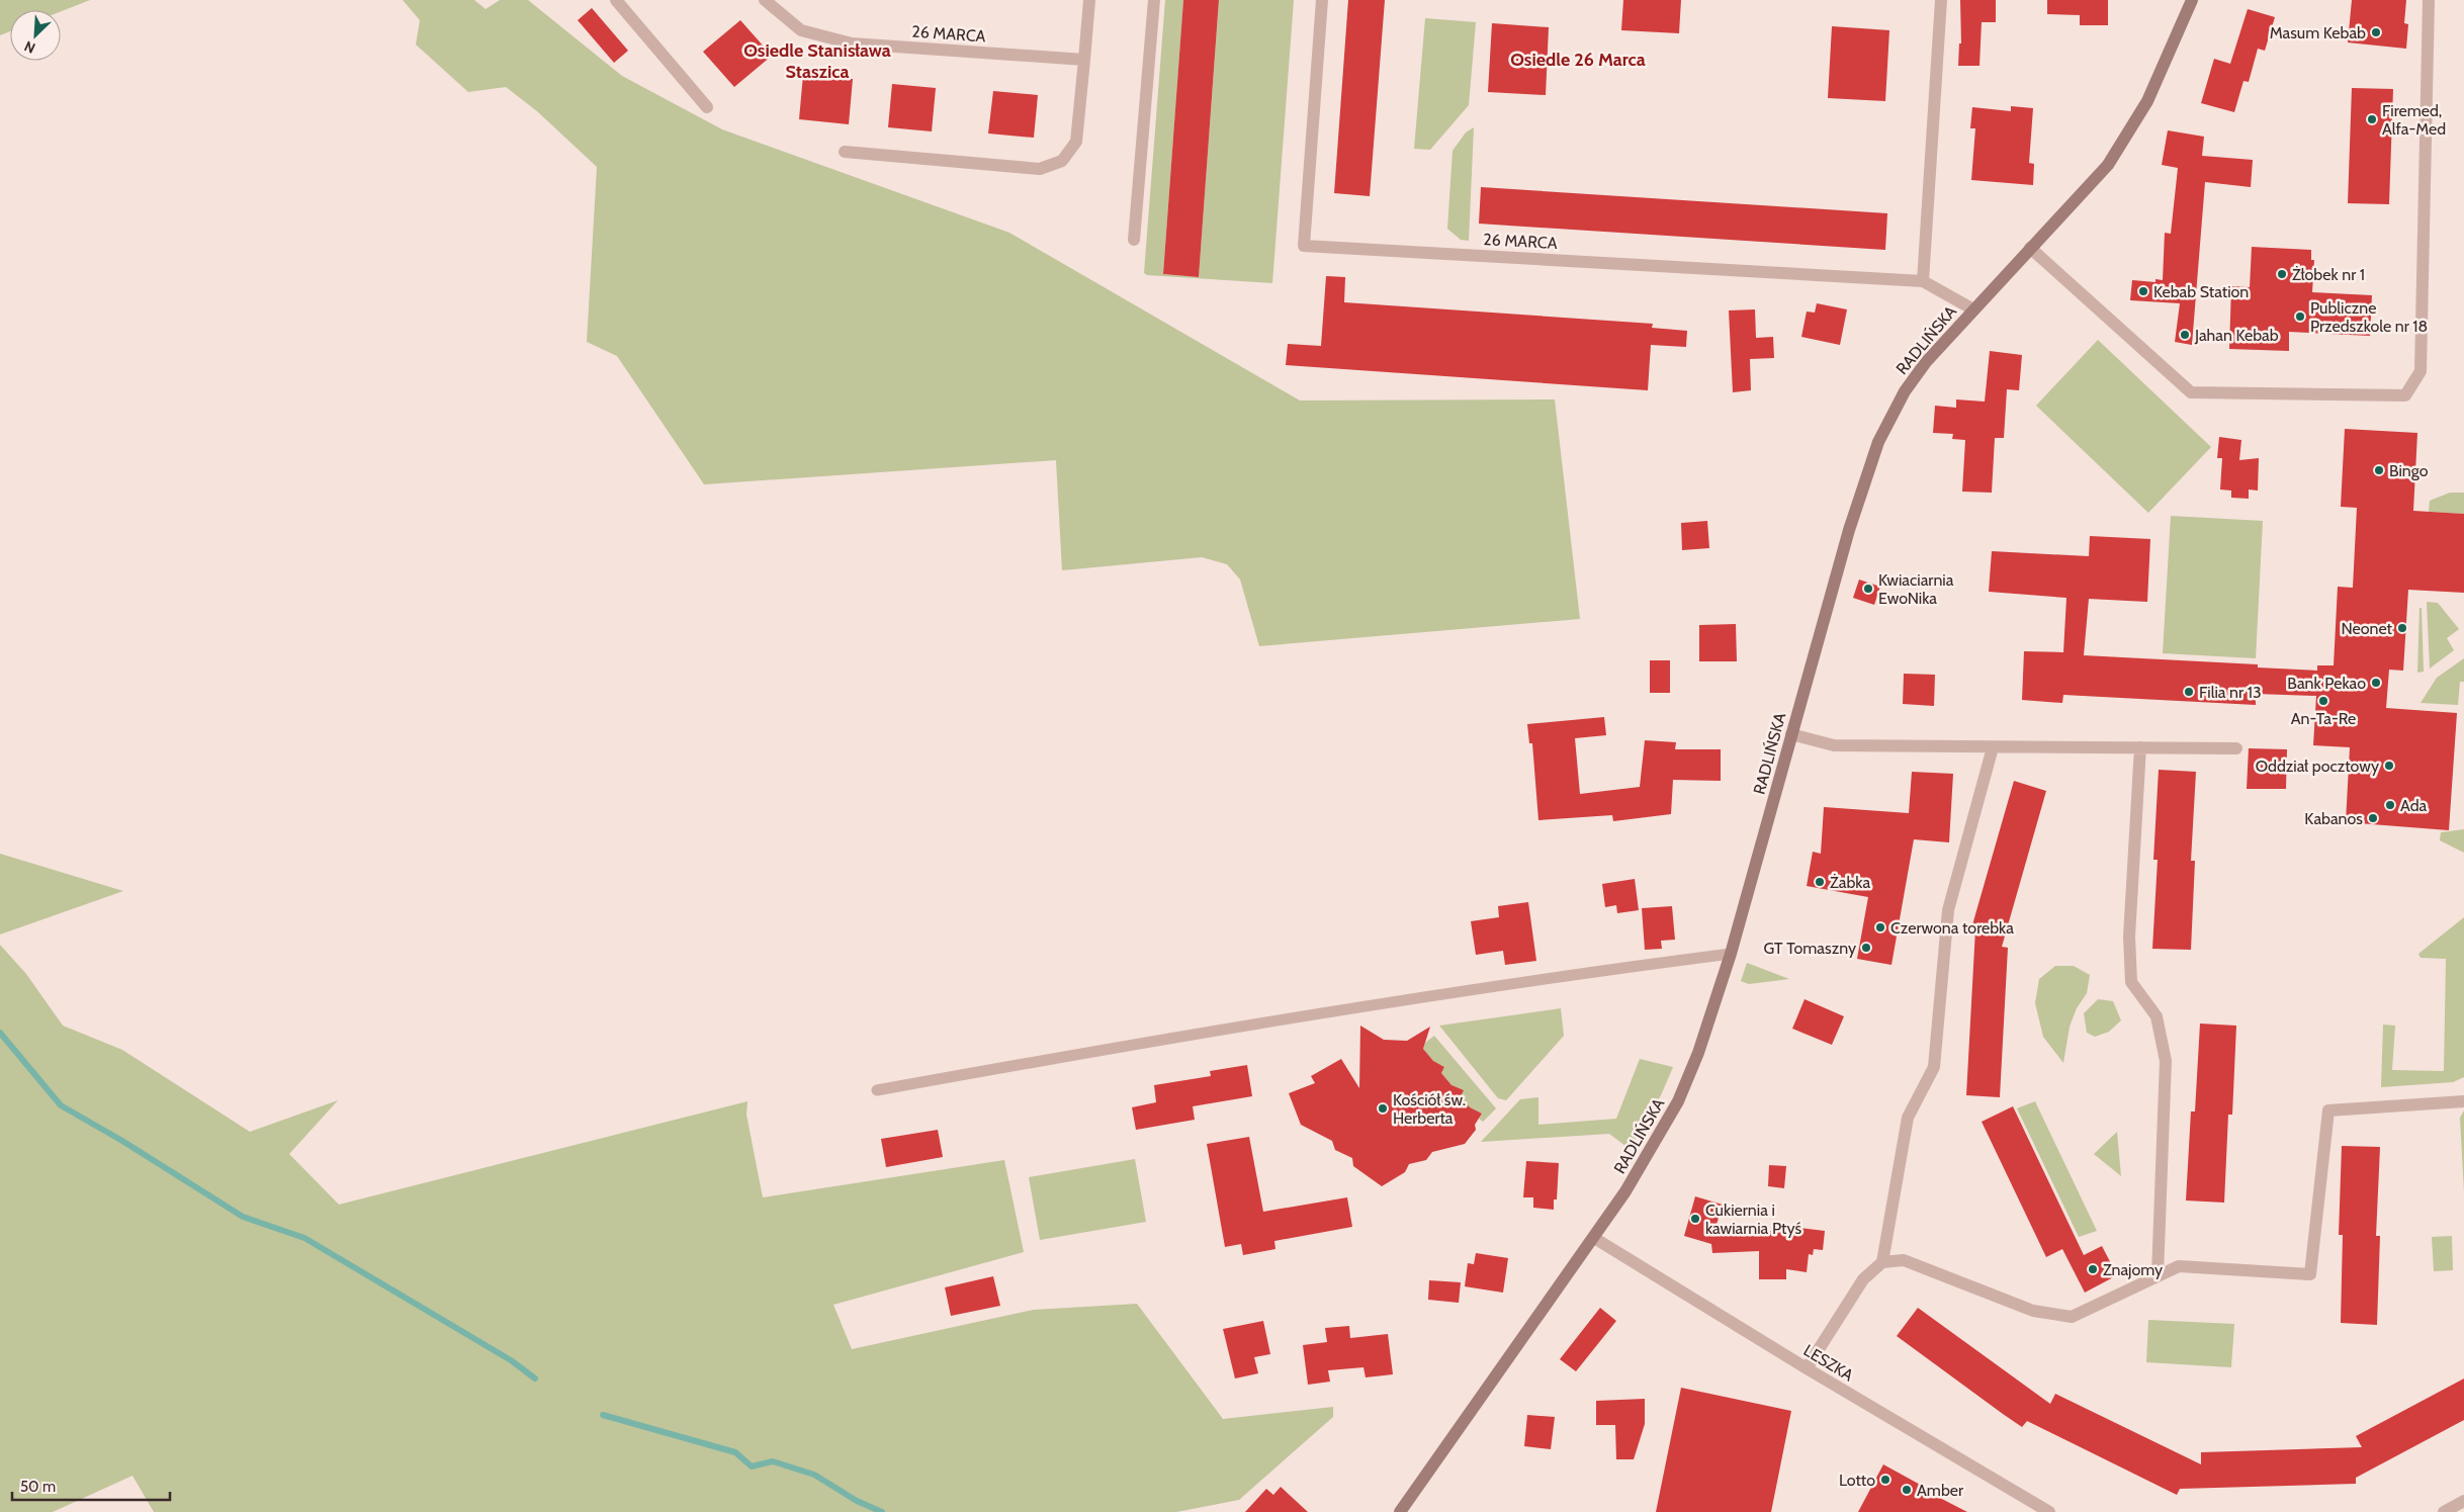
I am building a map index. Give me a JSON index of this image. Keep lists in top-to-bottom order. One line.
{"streets":{"street":["26 MARCA","RADLIŃSKA","LESZKA"]},"crossings":[["26 MARCA","RADLIŃSKA"],["RADLIŃSKA","LESZKA"]],"districts":["Osiedle Stanisława Staszica","Osiedle 26 Marca"],"places":["Masum Kebab","Firemed, Alfa-Med","Żłobek nr 1","Kebab Station","Publiczne Przedszkole nr 18","Jahan Kebab","Bingo","Kwiaciarnia EwoNika","Neonet","Bank Pekao","Filia nr 13","An-Ta-Re","Oddział pocztowy","Ada","Kabanos","Żabka","Czerwona torebka","GT Tomaszny","Kościół św. Herberta","Cukiernia i kawiarnia Ptyś","Znajomy","Lotto","Amber"],"scale_bar":"50 m","north":"bottom left"}
